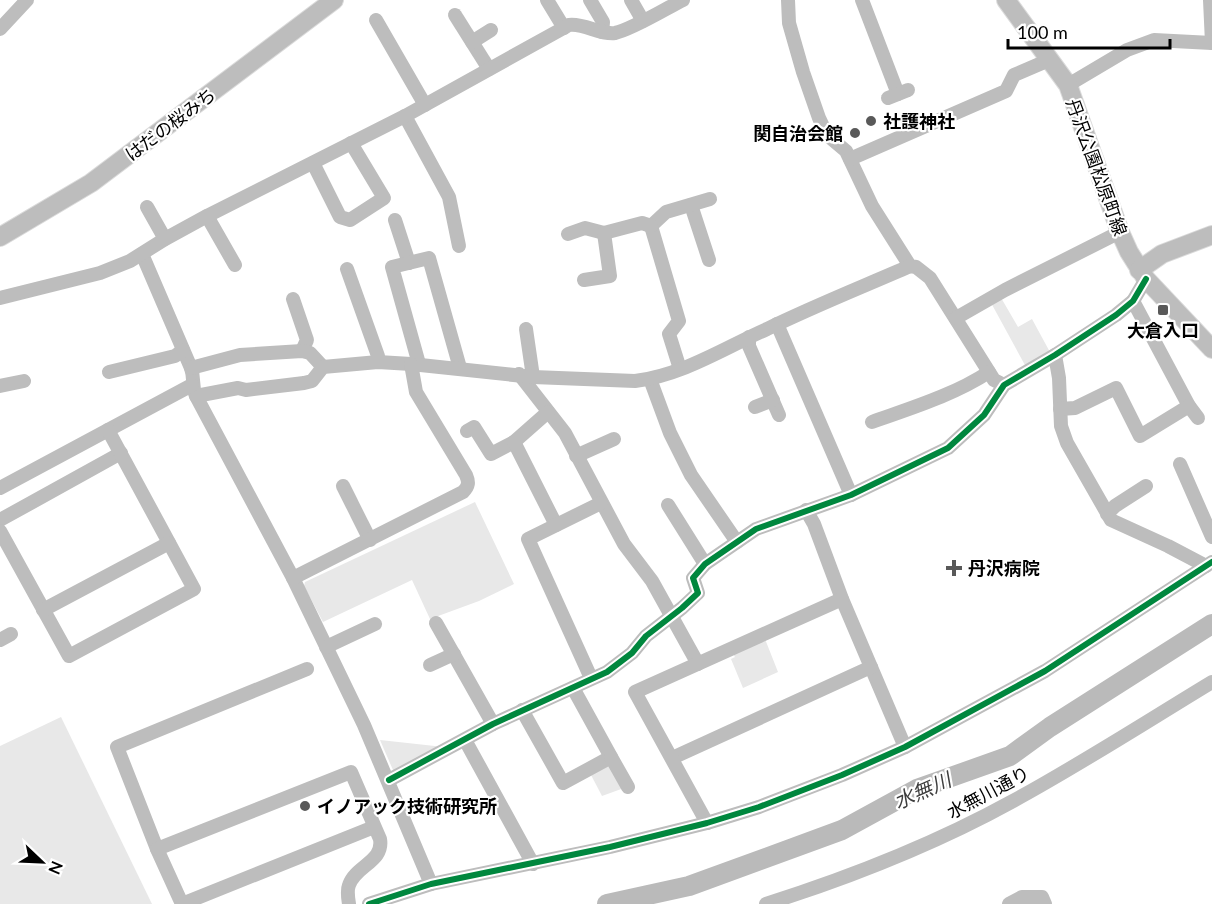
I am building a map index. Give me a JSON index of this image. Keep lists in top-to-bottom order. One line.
{"streets":{"main road":["はだの桜みち","丹沢公園松原町線"],"street":["水無川通り"]},"water":["水無川"],"places":{"other":["社護神社","関自治会館","イノアック技術研究所"],"transit":["大倉入口"],"health":["丹沢病院"]},"scale_bar":"100 m","north":"bottom right"}
